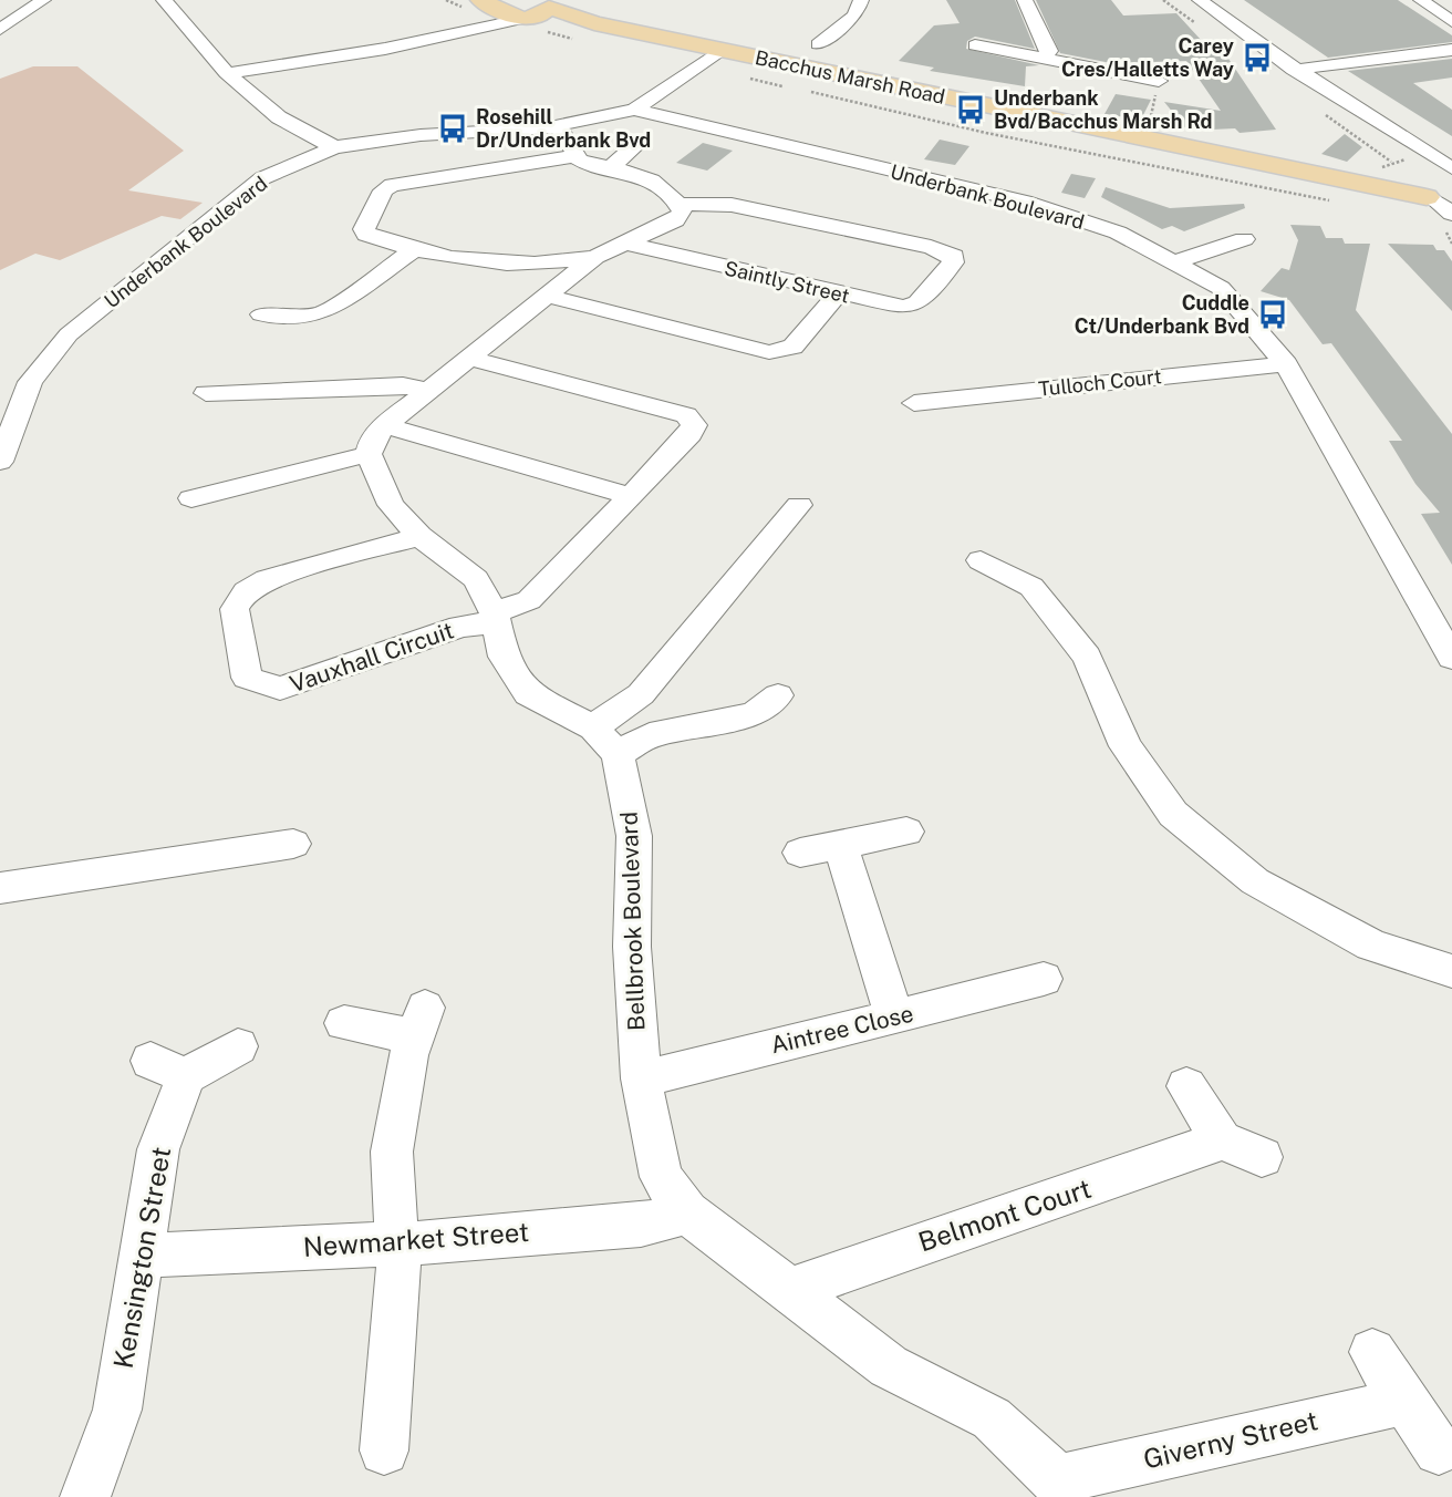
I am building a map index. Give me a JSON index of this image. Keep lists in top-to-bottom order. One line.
{"streets":{"main road":["Bacchus Marsh Road"],"street":["Underbank Boulevard","Saintly Street","Tulloch Court","Vauxhall Circuit","Bellbrook Boulevard","Aintree Close","Belmont Court","Newmarket Street","Kensington Street","Giverny Street"]},"crossings":[["Bacchus Marsh Road","Underbank Boulevard"],["Underbank Boulevard","Tulloch Court"],["Bellbrook Boulevard","Aintree Close"],["Bellbrook Boulevard","Belmont Court"],["Bellbrook Boulevard","Newmarket Street"],["Bellbrook Boulevard","Giverny Street"],["Newmarket Street","Kensington Street"]],"places":{"bus stop":["Carey Cres/Halletts Way","Underbank Bvd/Bacchus Marsh Rd","Rosehill Dr/Underbank Bvd","Cuddle Ct/Underbank Bvd"]}}
